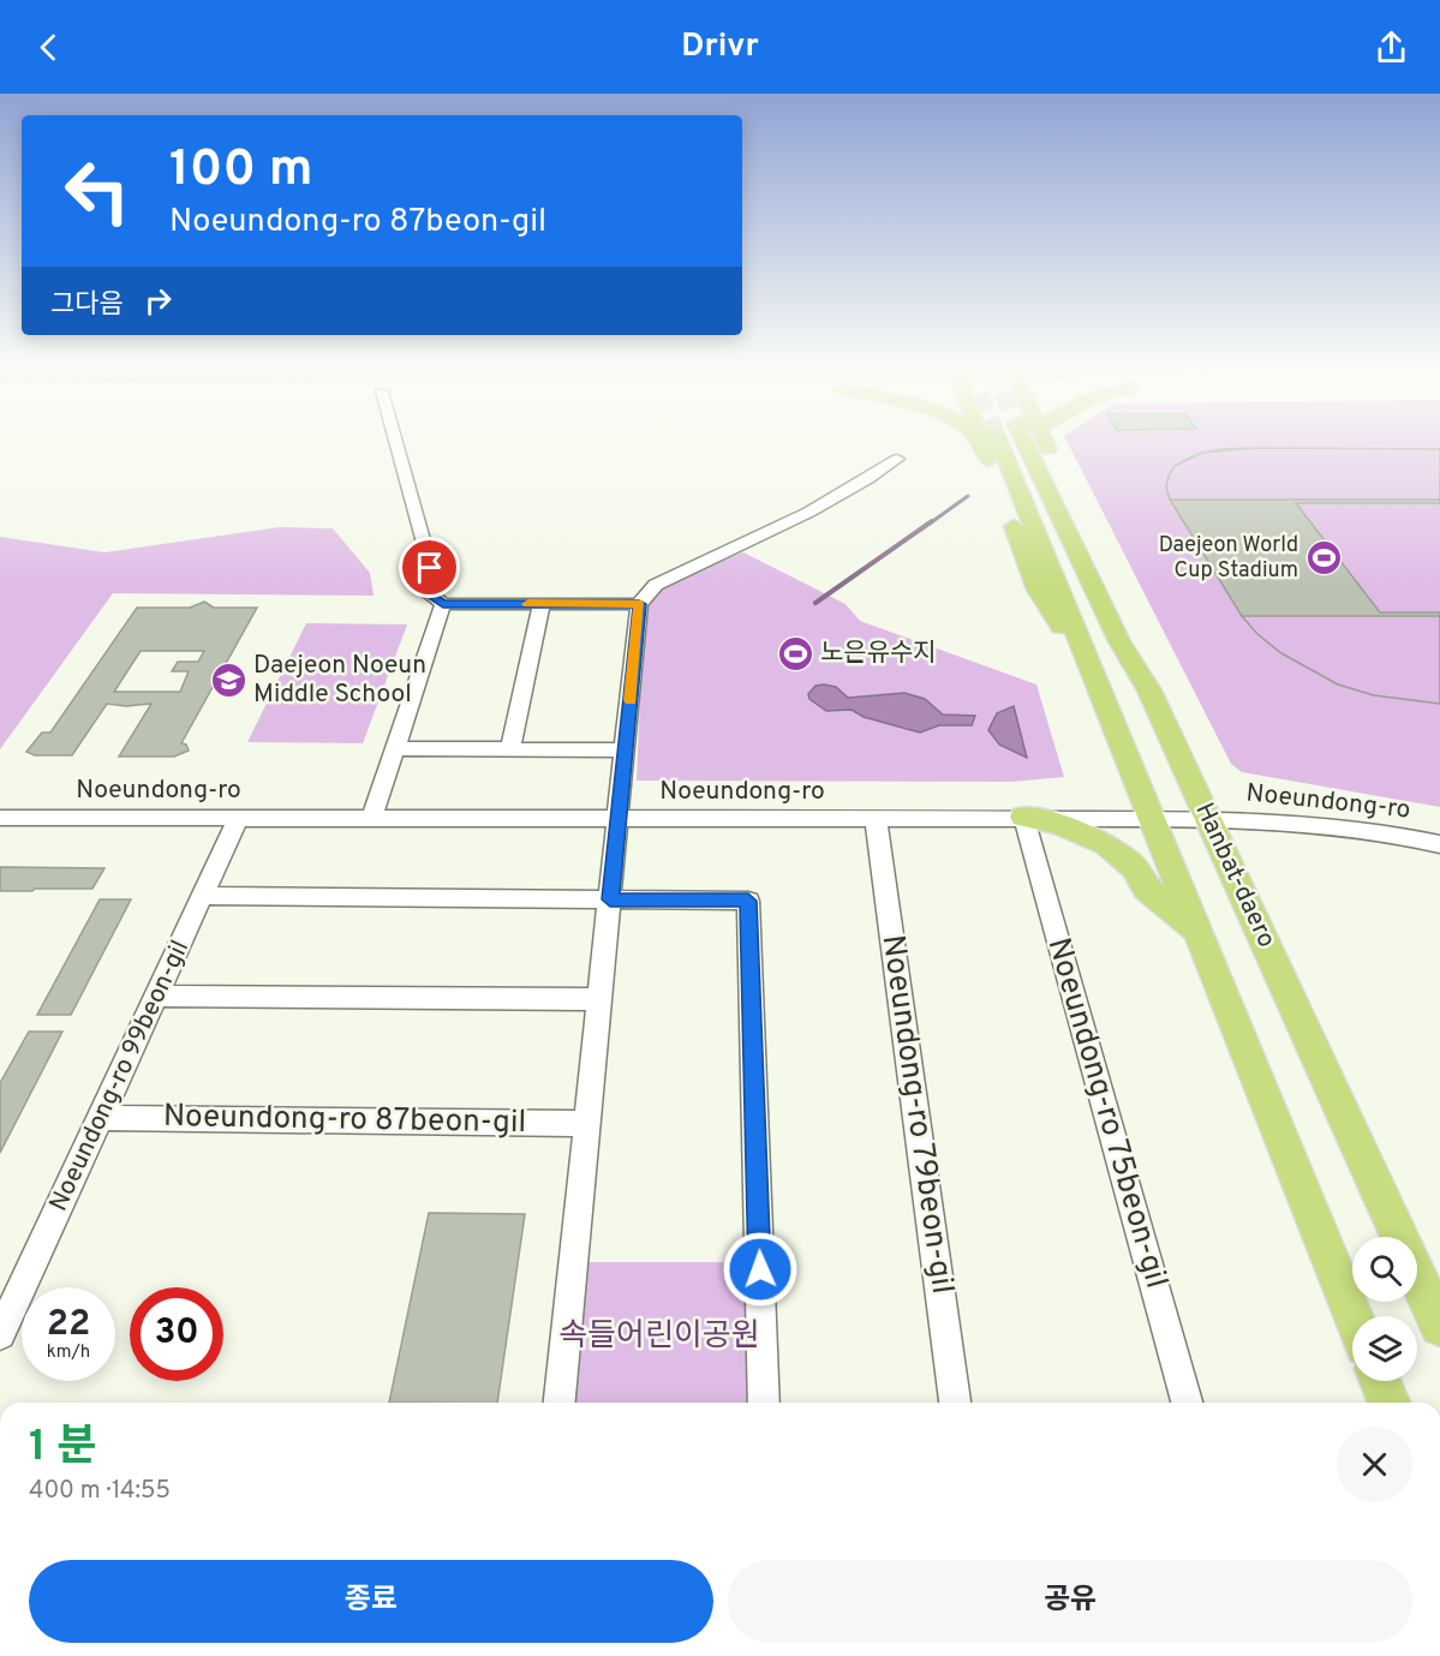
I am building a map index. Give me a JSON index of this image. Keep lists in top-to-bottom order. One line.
{"streets":{"main road":["Hanbat-daero"],"street":["Noeundong-ro","Noeundong-ro 99beon-gil","Noeundong-ro 75beon-gil","Noeundong-ro 79beon-gil","Noeundong-ro 87beon-gil"]},"crossings":[["Noeundong-ro","Hanbat-daero"],["Noeundong-ro","Noeundong-ro 99beon-gil"],["Noeundong-ro","Noeundong-ro 75beon-gil"],["Noeundong-ro","Noeundong-ro 79beon-gil"],["Noeundong-ro 99beon-gil","Noeundong-ro 87beon-gil"]],"parks":["속들어린이공원"],"places":{"sports":["Daejeon World Cup Stadium","노은유수지"],"school or university":["Daejeon Noeun Middle School"]},"page":{"header":"Drivr","turn":["100 m","Noeundong-ro 87beon-gil"],"then":"그다음","speed":"22 km/h","limit":"30","heading":["1 분","400 m · 14:55"],"buttons":["종료","공유"]}}
